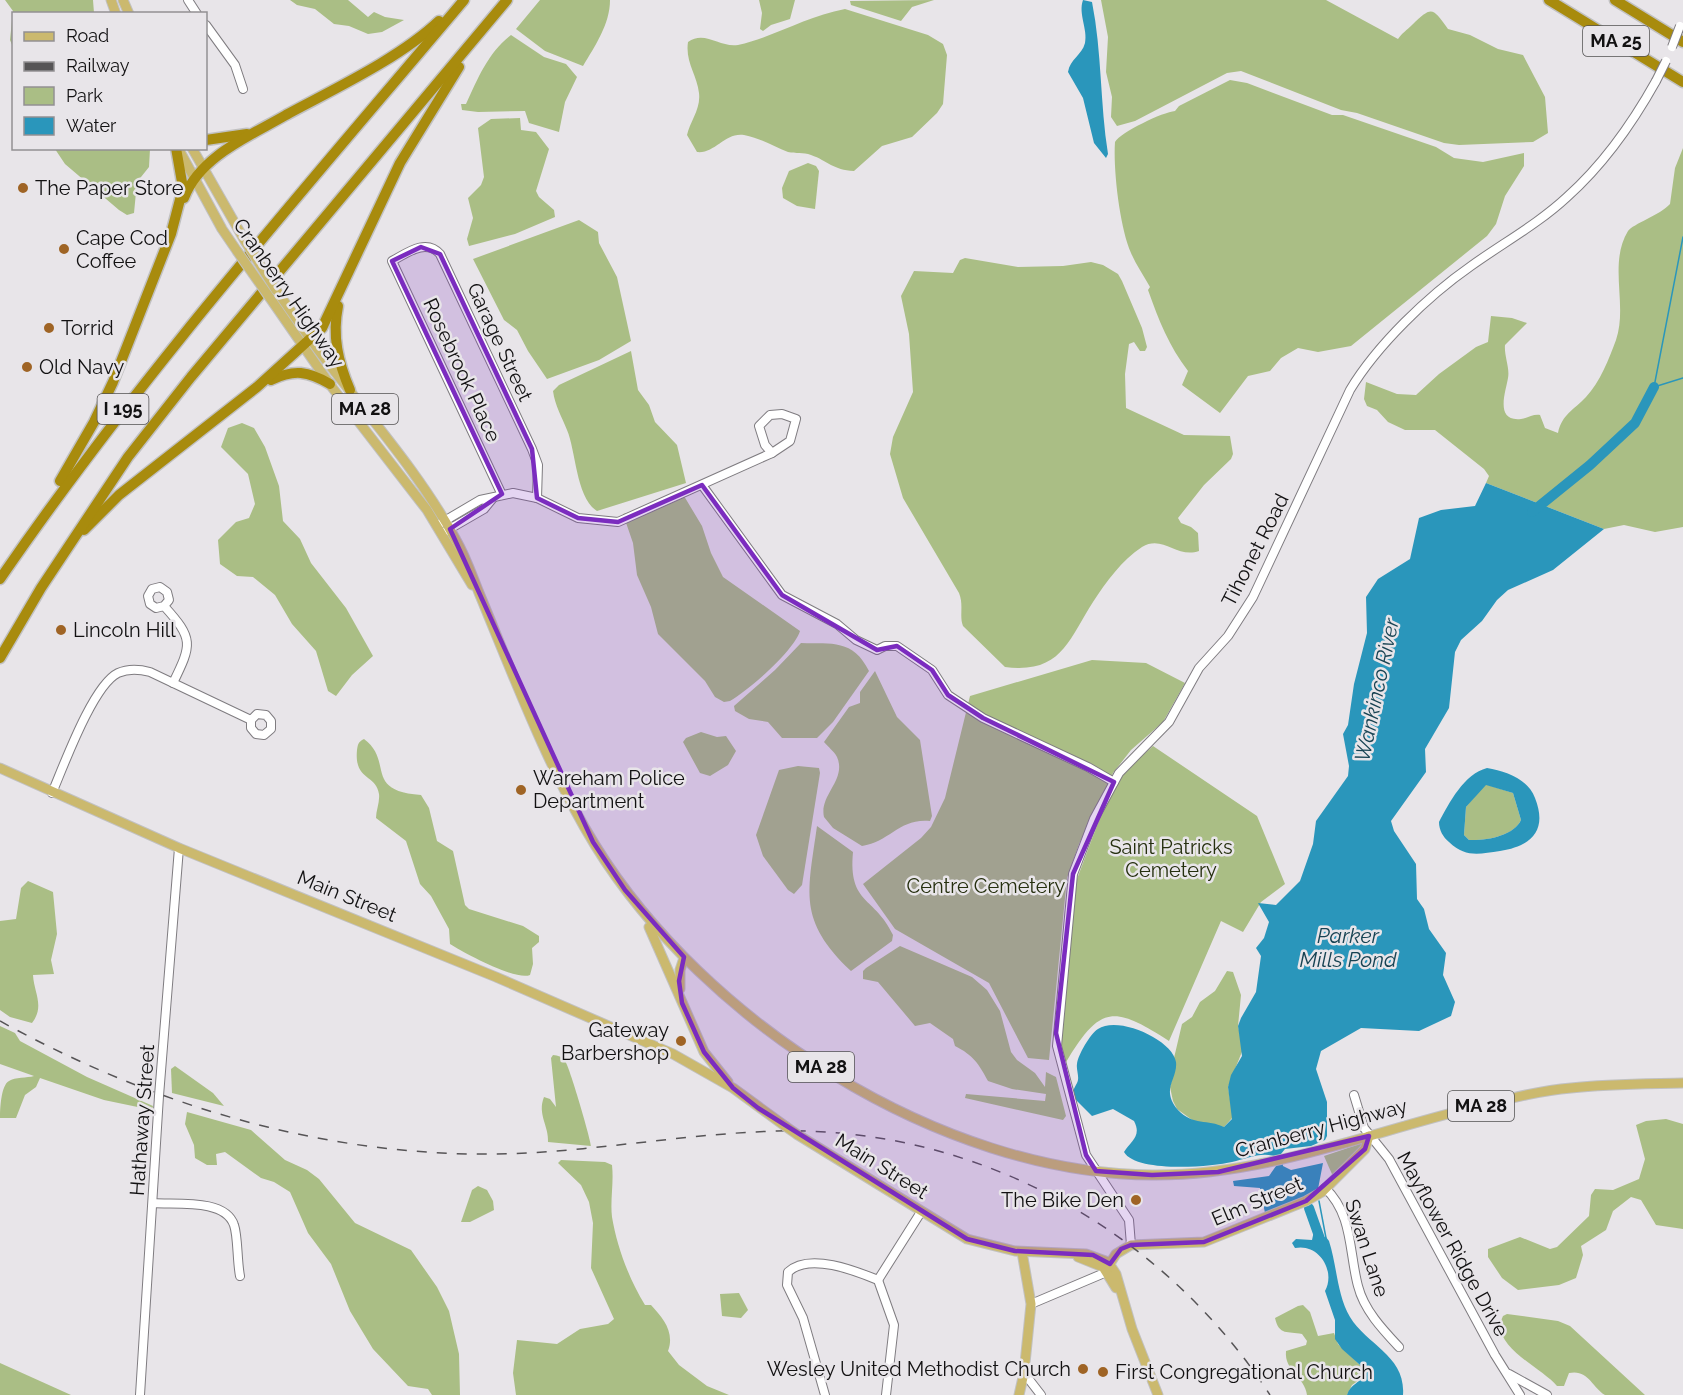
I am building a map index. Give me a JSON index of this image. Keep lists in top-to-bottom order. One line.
{"streets":{"highway":["MA 25","I 195"],"main road":["Cranberry Highway","MA 28","Main Street","Elm Street"],"street":["Garage Street","Rosebrook Place","Tihonet Road","Hathaway Street","Mayflower Ridge Drive","Swan Lane"]},"crossings":[["Cranberry Highway","Tihonet Road"],["Cranberry Highway","Elm Street"],["Cranberry Highway","Mayflower Ridge Drive"],["Garage Street","Rosebrook Place"],["Tihonet Road","Elm Street"],["Main Street","Hathaway Street"],["Elm Street","Mayflower Ridge Drive"],["Elm Street","Swan Lane"]],"water":["Wankinco River","Parker Mills Pond"],"parks":["Saint Patricks Cemetery","Centre Cemetery"],"places":["The Paper Store","Cape Cod Coffee","Torrid","Old Navy","Lincoln Hill","Wareham Police Department","Gateway Barbershop","The Bike Den","Wesley United Methodist Church","First Congregational Church"],"legend":["Road","Railway","Park","Water"]}
